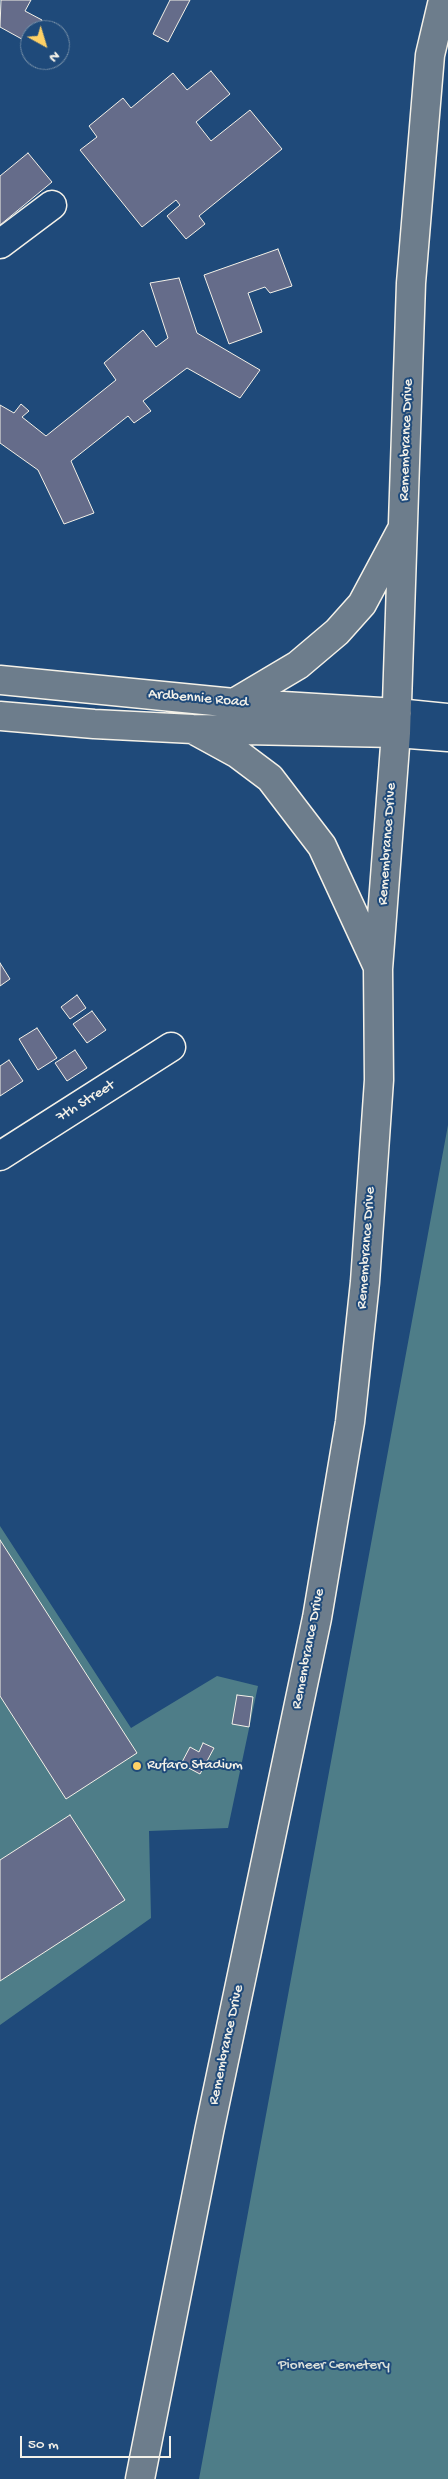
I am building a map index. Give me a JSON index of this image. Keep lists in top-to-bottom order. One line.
{"streets":{"main road":["Remembrance Drive","Ardbennie Road"],"street":["7th Street"]},"crossings":[["Remembrance Drive","Ardbennie Road"]],"parks":["Pioneer Cemetery"],"places":["Rufaro Stadium"],"scale_bar":"50 m","north":"bottom right"}
